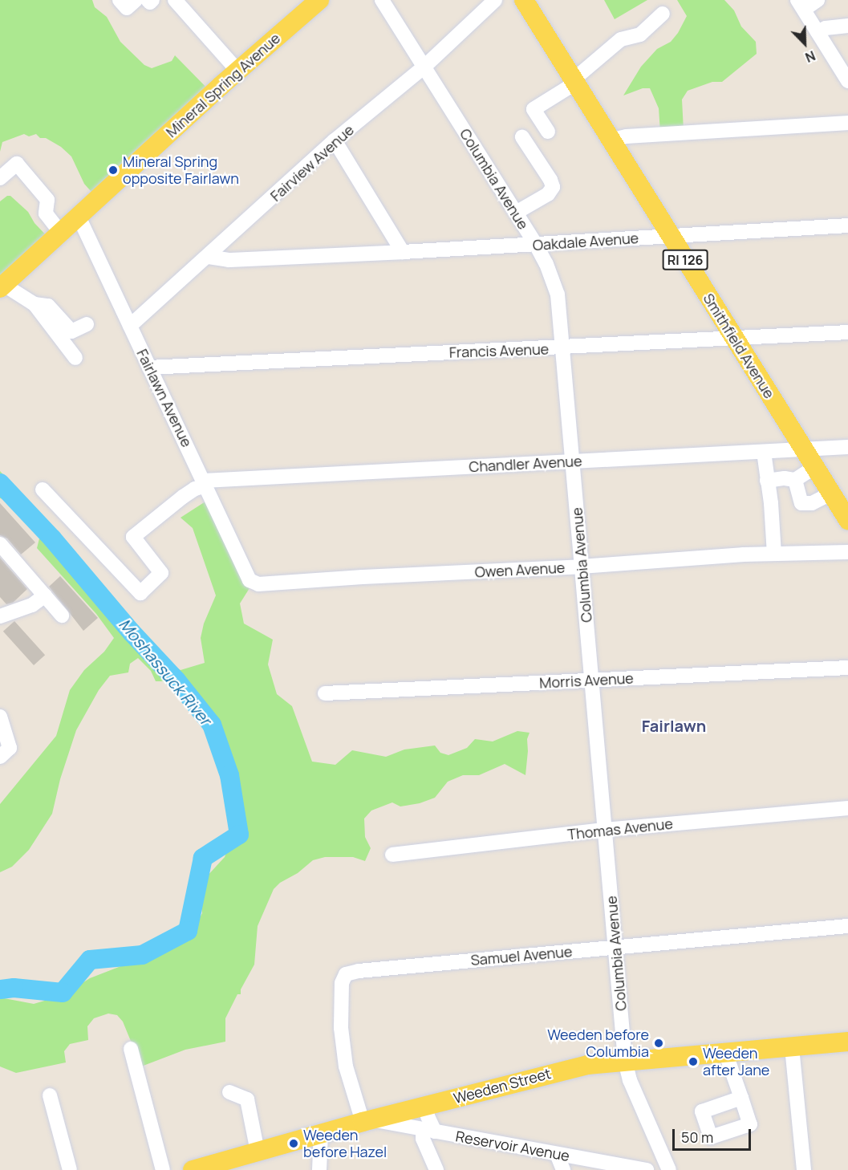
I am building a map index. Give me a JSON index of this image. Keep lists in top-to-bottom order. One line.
{"streets":{"main road":["Mineral Spring Avenue","RI 126","Smithfield Avenue","Weeden Street"],"street":["Fairview Avenue","Columbia Avenue","Oakdale Avenue","Francis Avenue","Fairlawn Avenue","Chandler Avenue","Owen Avenue","Morris Avenue","Thomas Avenue","Samuel Avenue","Reservoir Avenue"]},"crossings":[["Mineral Spring Avenue","Fairlawn Avenue"],["Fairview Avenue","Columbia Avenue"],["Fairview Avenue","Oakdale Avenue"],["Fairview Avenue","Fairlawn Avenue"],["Columbia Avenue","Oakdale Avenue"],["Columbia Avenue","Francis Avenue"],["Columbia Avenue","Chandler Avenue"],["Columbia Avenue","Owen Avenue"],["Columbia Avenue","Morris Avenue"],["Columbia Avenue","Thomas Avenue"],["Columbia Avenue","Samuel Avenue"],["Columbia Avenue","Weeden Street"],["Oakdale Avenue","Smithfield Avenue"],["Smithfield Avenue","Francis Avenue"],["Smithfield Avenue","Chandler Avenue"],["Francis Avenue","Fairlawn Avenue"],["Fairlawn Avenue","Chandler Avenue"],["Fairlawn Avenue","Owen Avenue"],["Samuel Avenue","Weeden Street"],["Samuel Avenue","Reservoir Avenue"],["Weeden Street","Reservoir Avenue"]],"districts":["Fairlawn"],"water":["Moshassuck River"],"places":["Mineral Spring opposite Fairlawn","Weeden before Columbia","Weeden after Jane","Weeden before Hazel"],"scale_bar":"50 m","north":"bottom right"}
